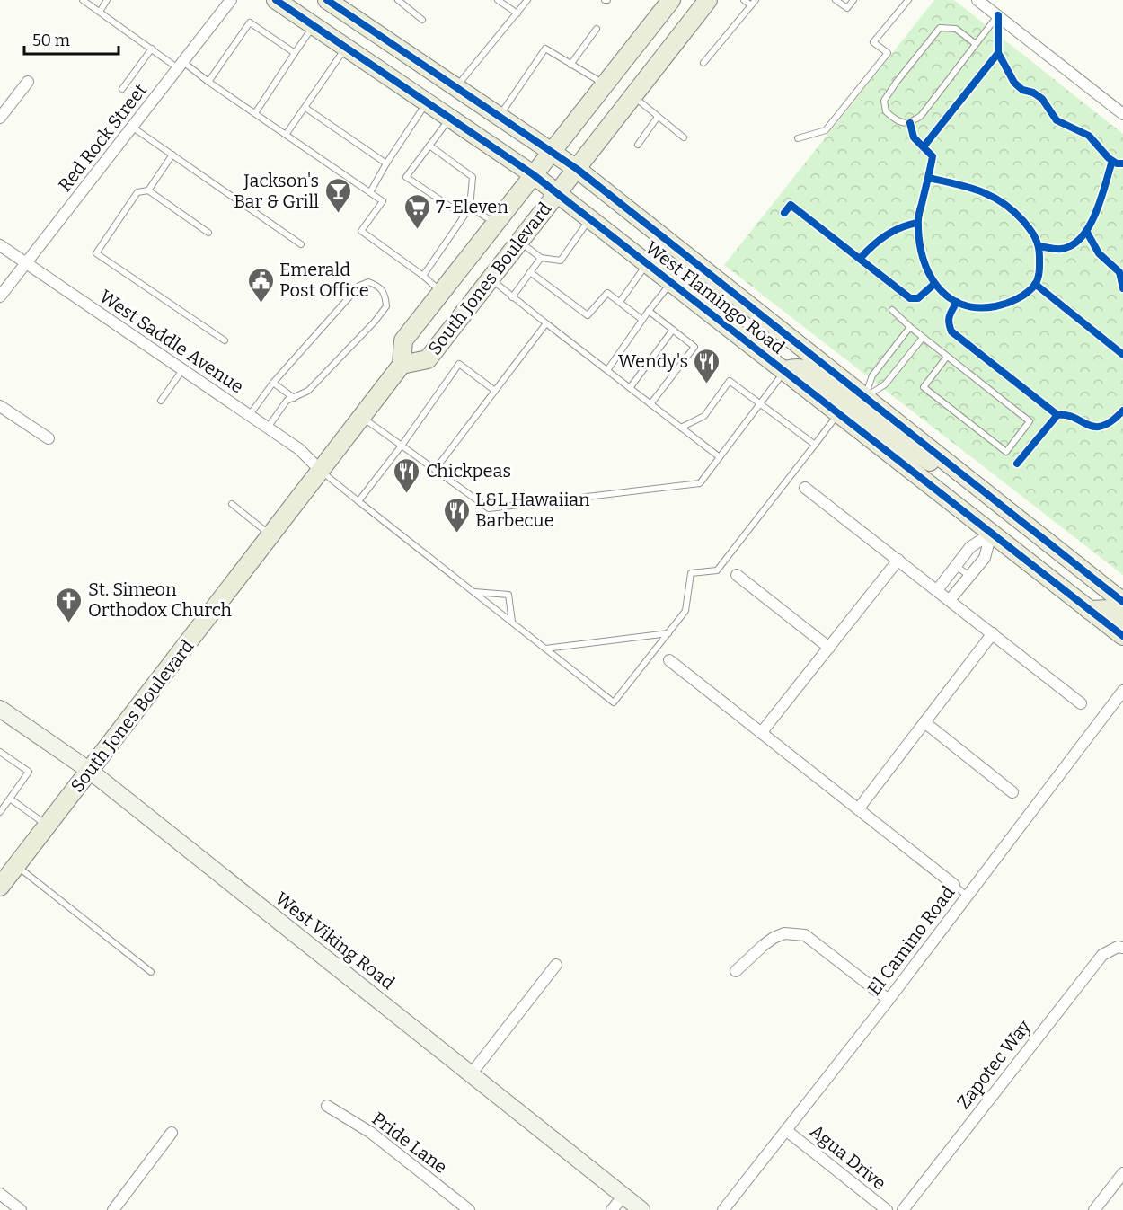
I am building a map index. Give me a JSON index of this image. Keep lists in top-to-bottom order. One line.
{"streets":{"main road":["South Jones Boulevard","West Flamingo Road"],"street":["Red Rock Street","West Saddle Avenue","West Viking Road","El Camino Road","Zapotec Way","Pride Lane","Agua Drive"]},"crossings":[["Red Rock Street","West Saddle Avenue"],["South Jones Boulevard","West Flamingo Road"],["South Jones Boulevard","West Saddle Avenue"],["South Jones Boulevard","West Viking Road"],["El Camino Road","Agua Drive"]],"places":{"bar":["Jackson's Bar & Grill"],"supermarket":["7-Eleven"],"public building":["Emerald Post Office"],"restaurant":["Wendy's","Chickpeas","L&L Hawaiian Barbecue"],"church":["St. Simeon Orthodox Church"]},"scale_bar":"50 m"}
